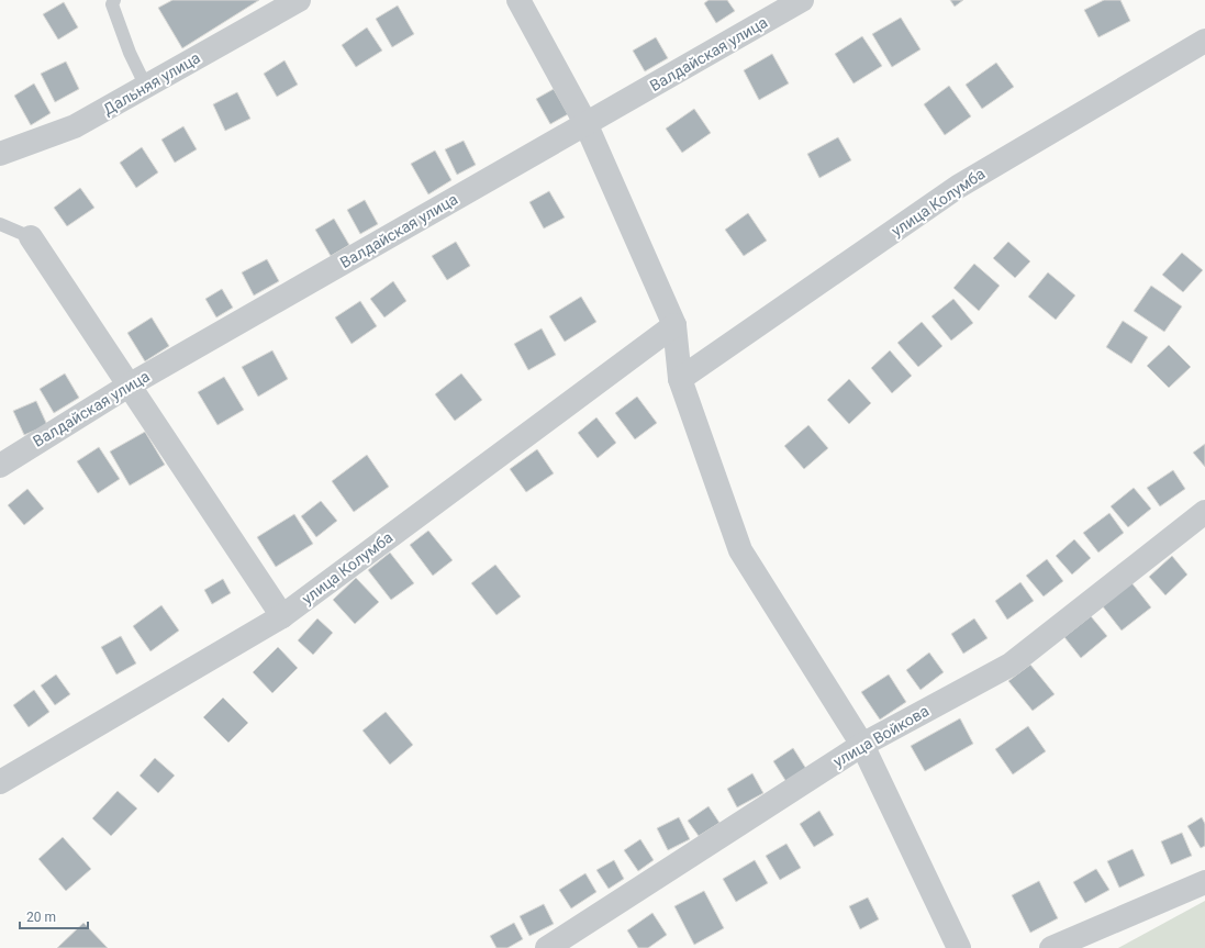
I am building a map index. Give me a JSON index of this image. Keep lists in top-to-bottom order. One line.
{"streets":{"street":["Валдайская улица","Дальняя улица","улица Колумба","улица Войкова"]},"scale_bar":"20 m"}
